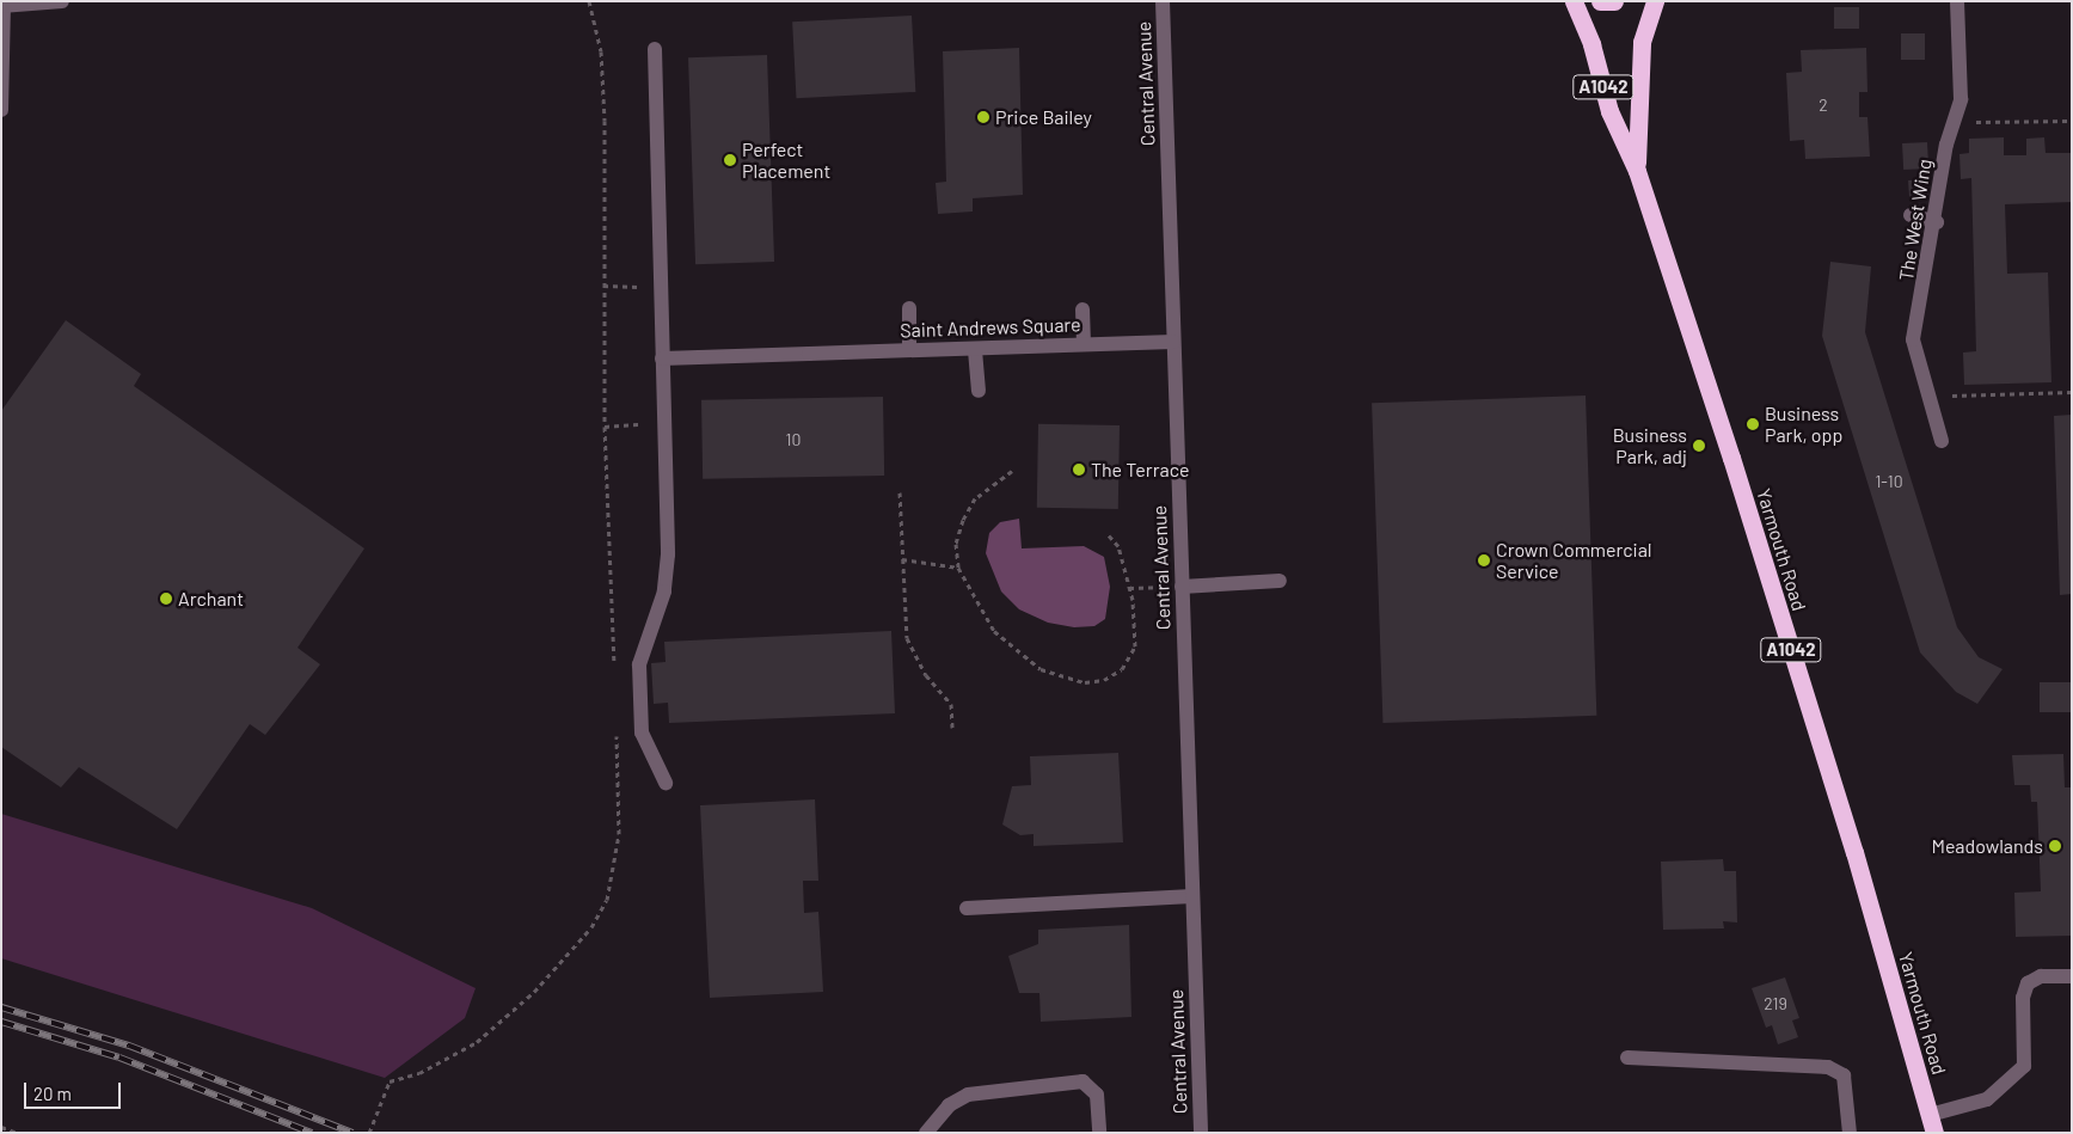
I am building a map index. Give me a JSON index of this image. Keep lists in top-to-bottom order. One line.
{"streets":{"highway":["A1042","Yarmouth Road"],"street":["Central Avenue","The West Wing","Saint Andrews Square"]},"crossings":[["Central Avenue","Saint Andrews Square"]],"places":["Price Bailey","Perfect Placement","Business Park, opp","Business Park, adj","The Terrace","Crown Commercial Service","Archant","Meadowlands"],"house_numbers":["2","10","1-10","219"],"scale_bar":"20 m"}
